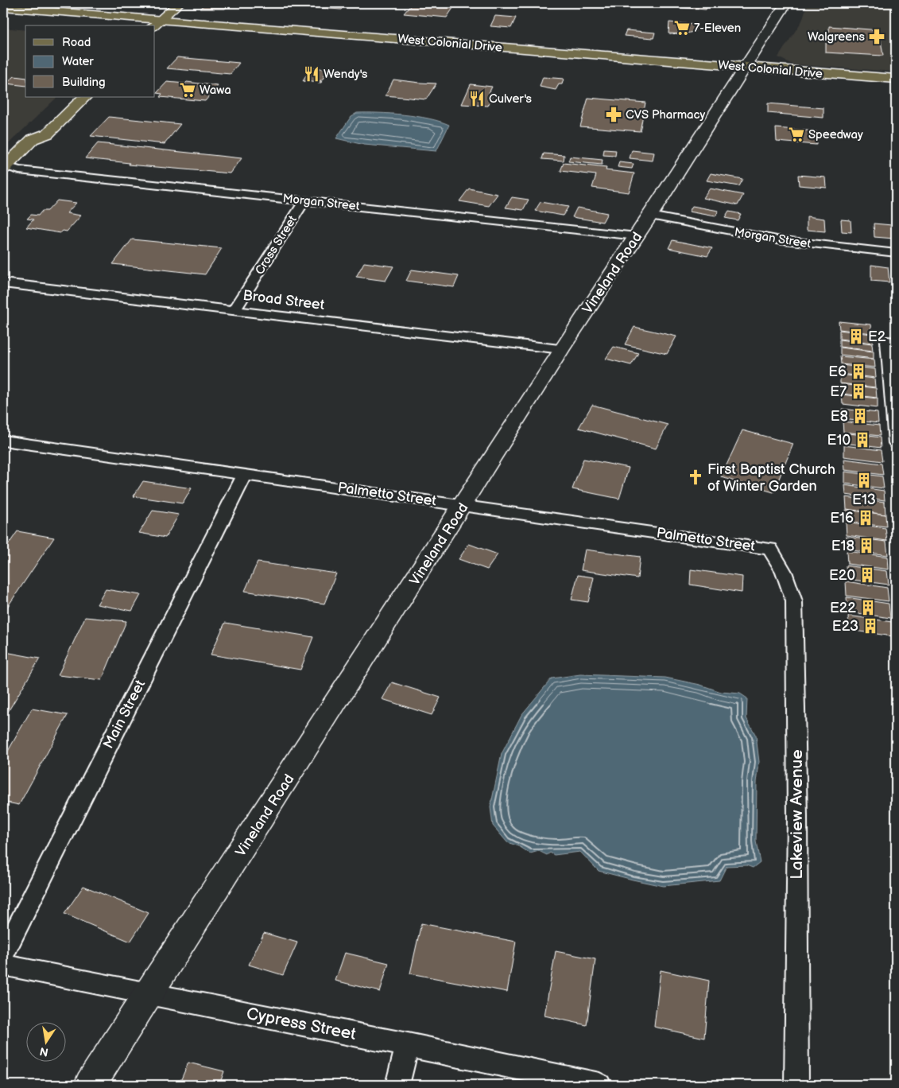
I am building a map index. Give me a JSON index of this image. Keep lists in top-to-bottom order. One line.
{"streets":{"main road":["West Colonial Drive","Vineland Road"],"street":["Morgan Street","Cross Street","Broad Street","Palmetto Street","Main Street","Lakeview Avenue","Cypress Street"]},"crossings":[["West Colonial Drive","Vineland Road"],["Morgan Street","Cross Street"],["Morgan Street","Vineland Road"],["Cross Street","Broad Street"],["Vineland Road","Broad Street"],["Vineland Road","Palmetto Street"],["Vineland Road","Cypress Street"],["Palmetto Street","Main Street"],["Palmetto Street","Lakeview Avenue"]],"places":{"supermarket":["7-Eleven","Wawa","Speedway"],"pharmacy":["Walgreens","CVS Pharmacy"],"restaurant":["Wendy's","Culver's"],"building":["E2","E6","E7","E8","E10","E13","E16","E18","E20","E22","E23"],"church":["First Baptist Church of Winter Garden"]},"legend":["Road","Water","Building"],"north":"bottom"}
